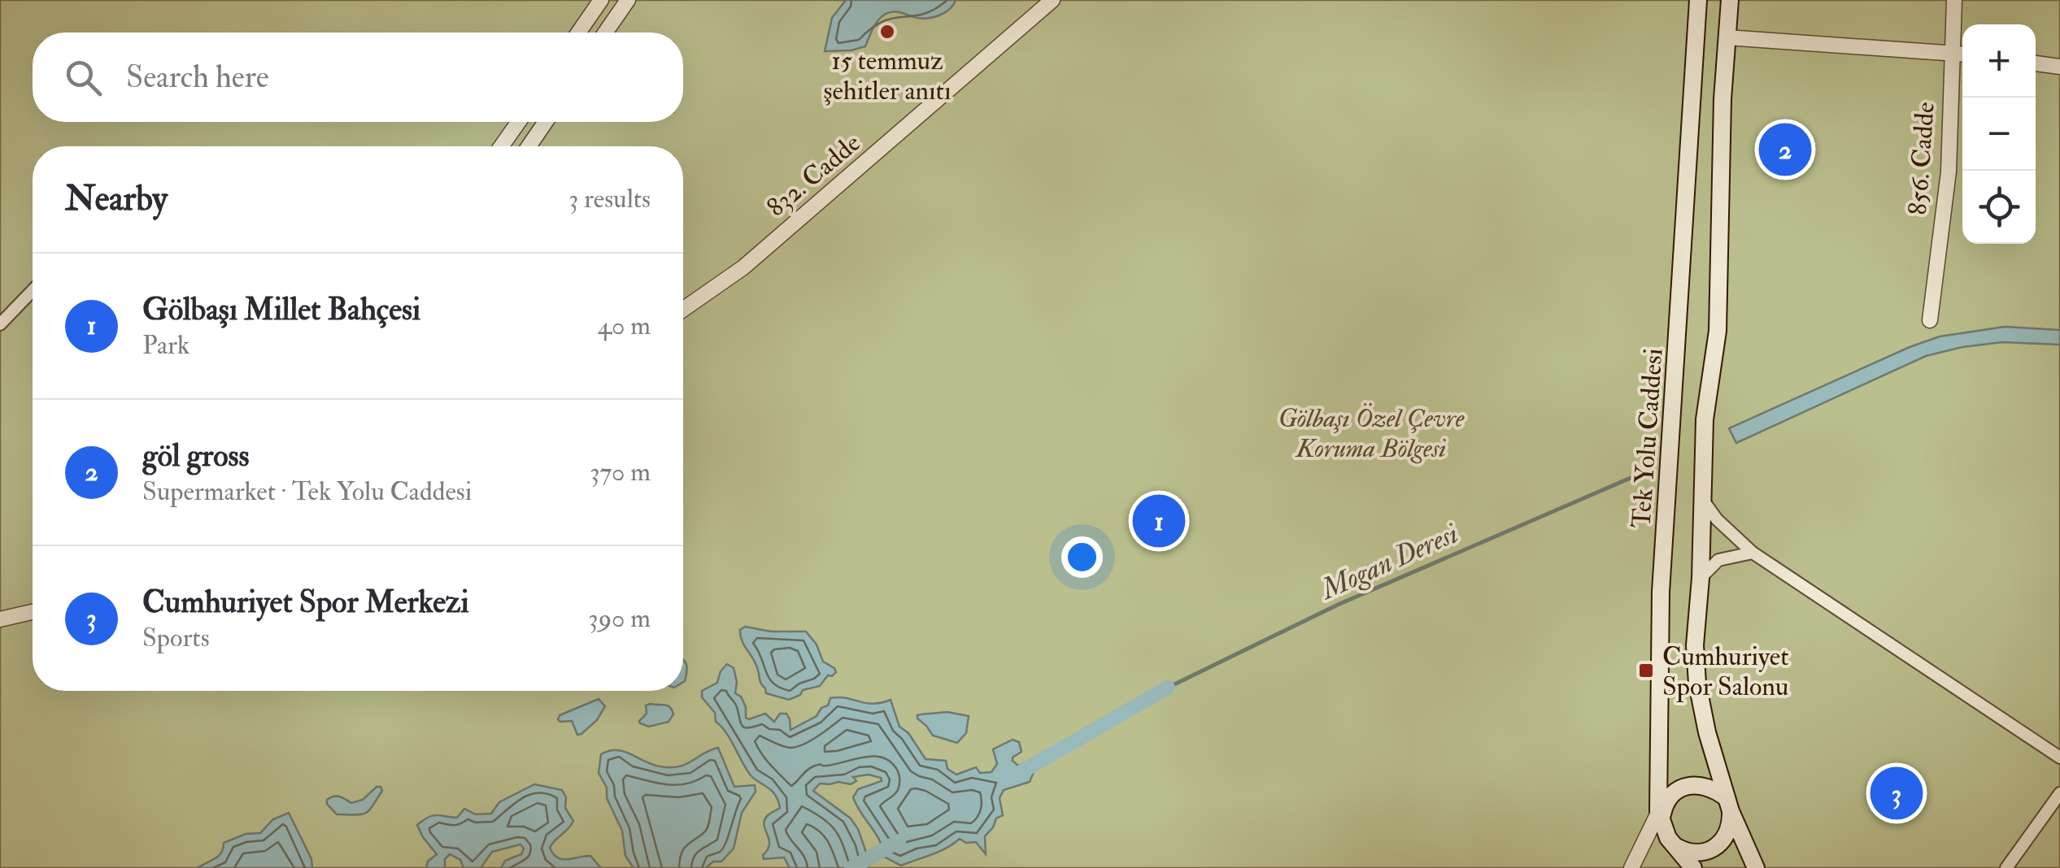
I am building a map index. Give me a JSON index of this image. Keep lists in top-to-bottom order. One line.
{"streets":{"main road":["Tek Yolu Caddesi"],"street":["856. Cadde","832. Cadde"]},"water":["Mogan Deresi"],"parks":["Gölbaşı Özel Çevre Koruma Bölgesi"],"places":{"other":["15 temmuz şehitler anıtı"],"transit":["Cumhuriyet Spor Salonu"]},"page":{"map_buttons":["+","−"],"search":"Search here","pins":["2","1","3"],"heading":["Nearby","3 results"],"list":[{"mark":"1","name":"Gölbaşı Millet Bahçesi","note":"Park","value":"40 m"},{"mark":"2","name":"göl gross","note":"Supermarket · Tek Yolu Caddesi","value":"370 m"},{"mark":"3","name":"Cumhuriyet Spor Merkezi","note":"Sports","value":"390 m"}]}}
